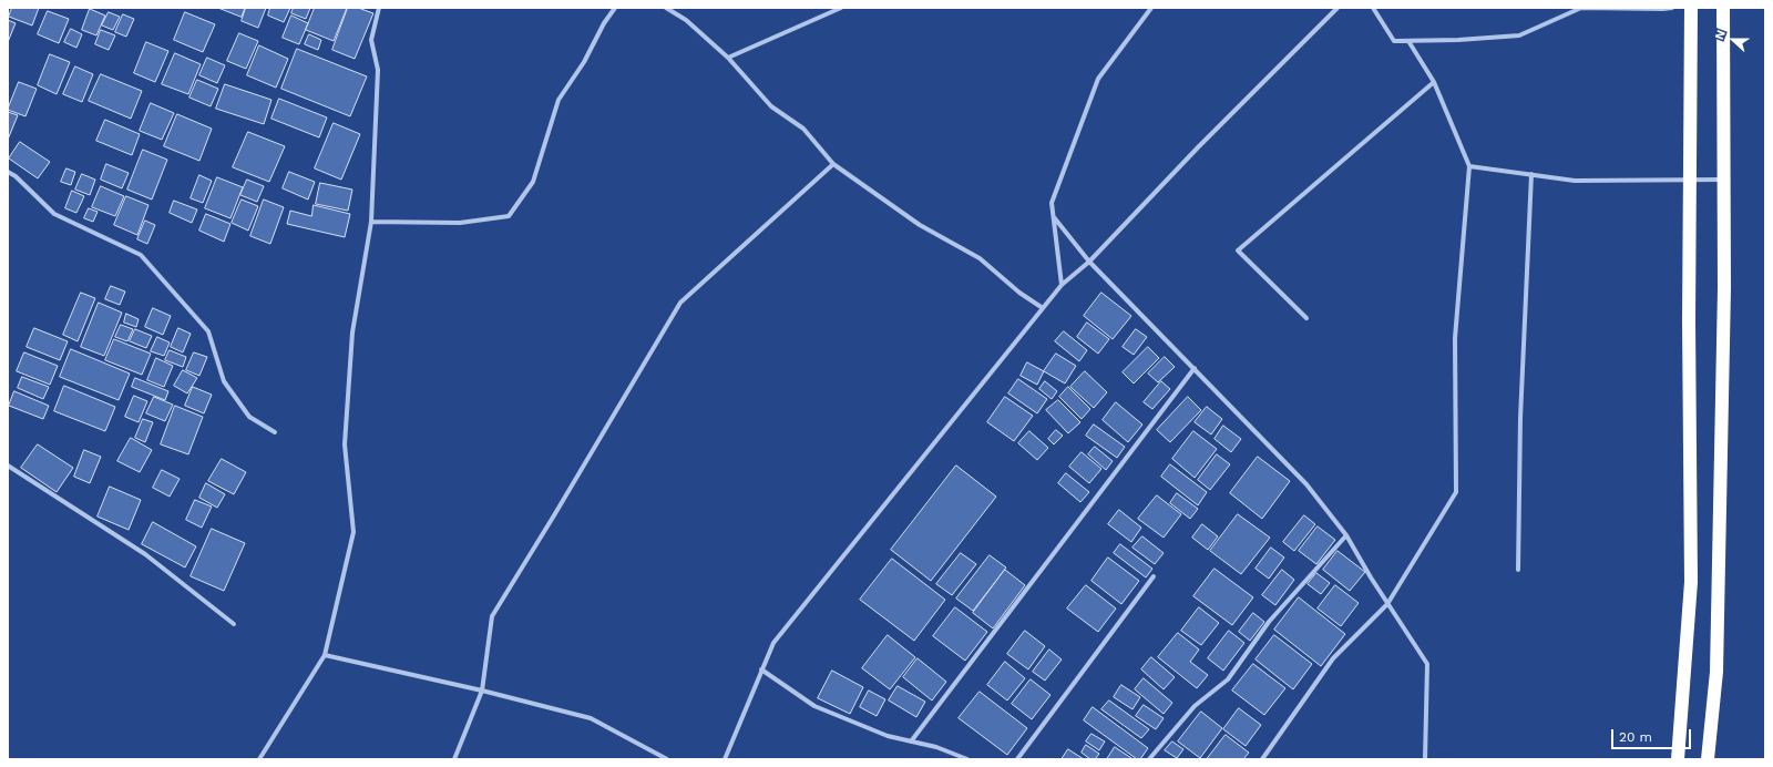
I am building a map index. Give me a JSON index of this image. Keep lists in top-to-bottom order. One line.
{"scale_bar":"20 m","north":"left"}
